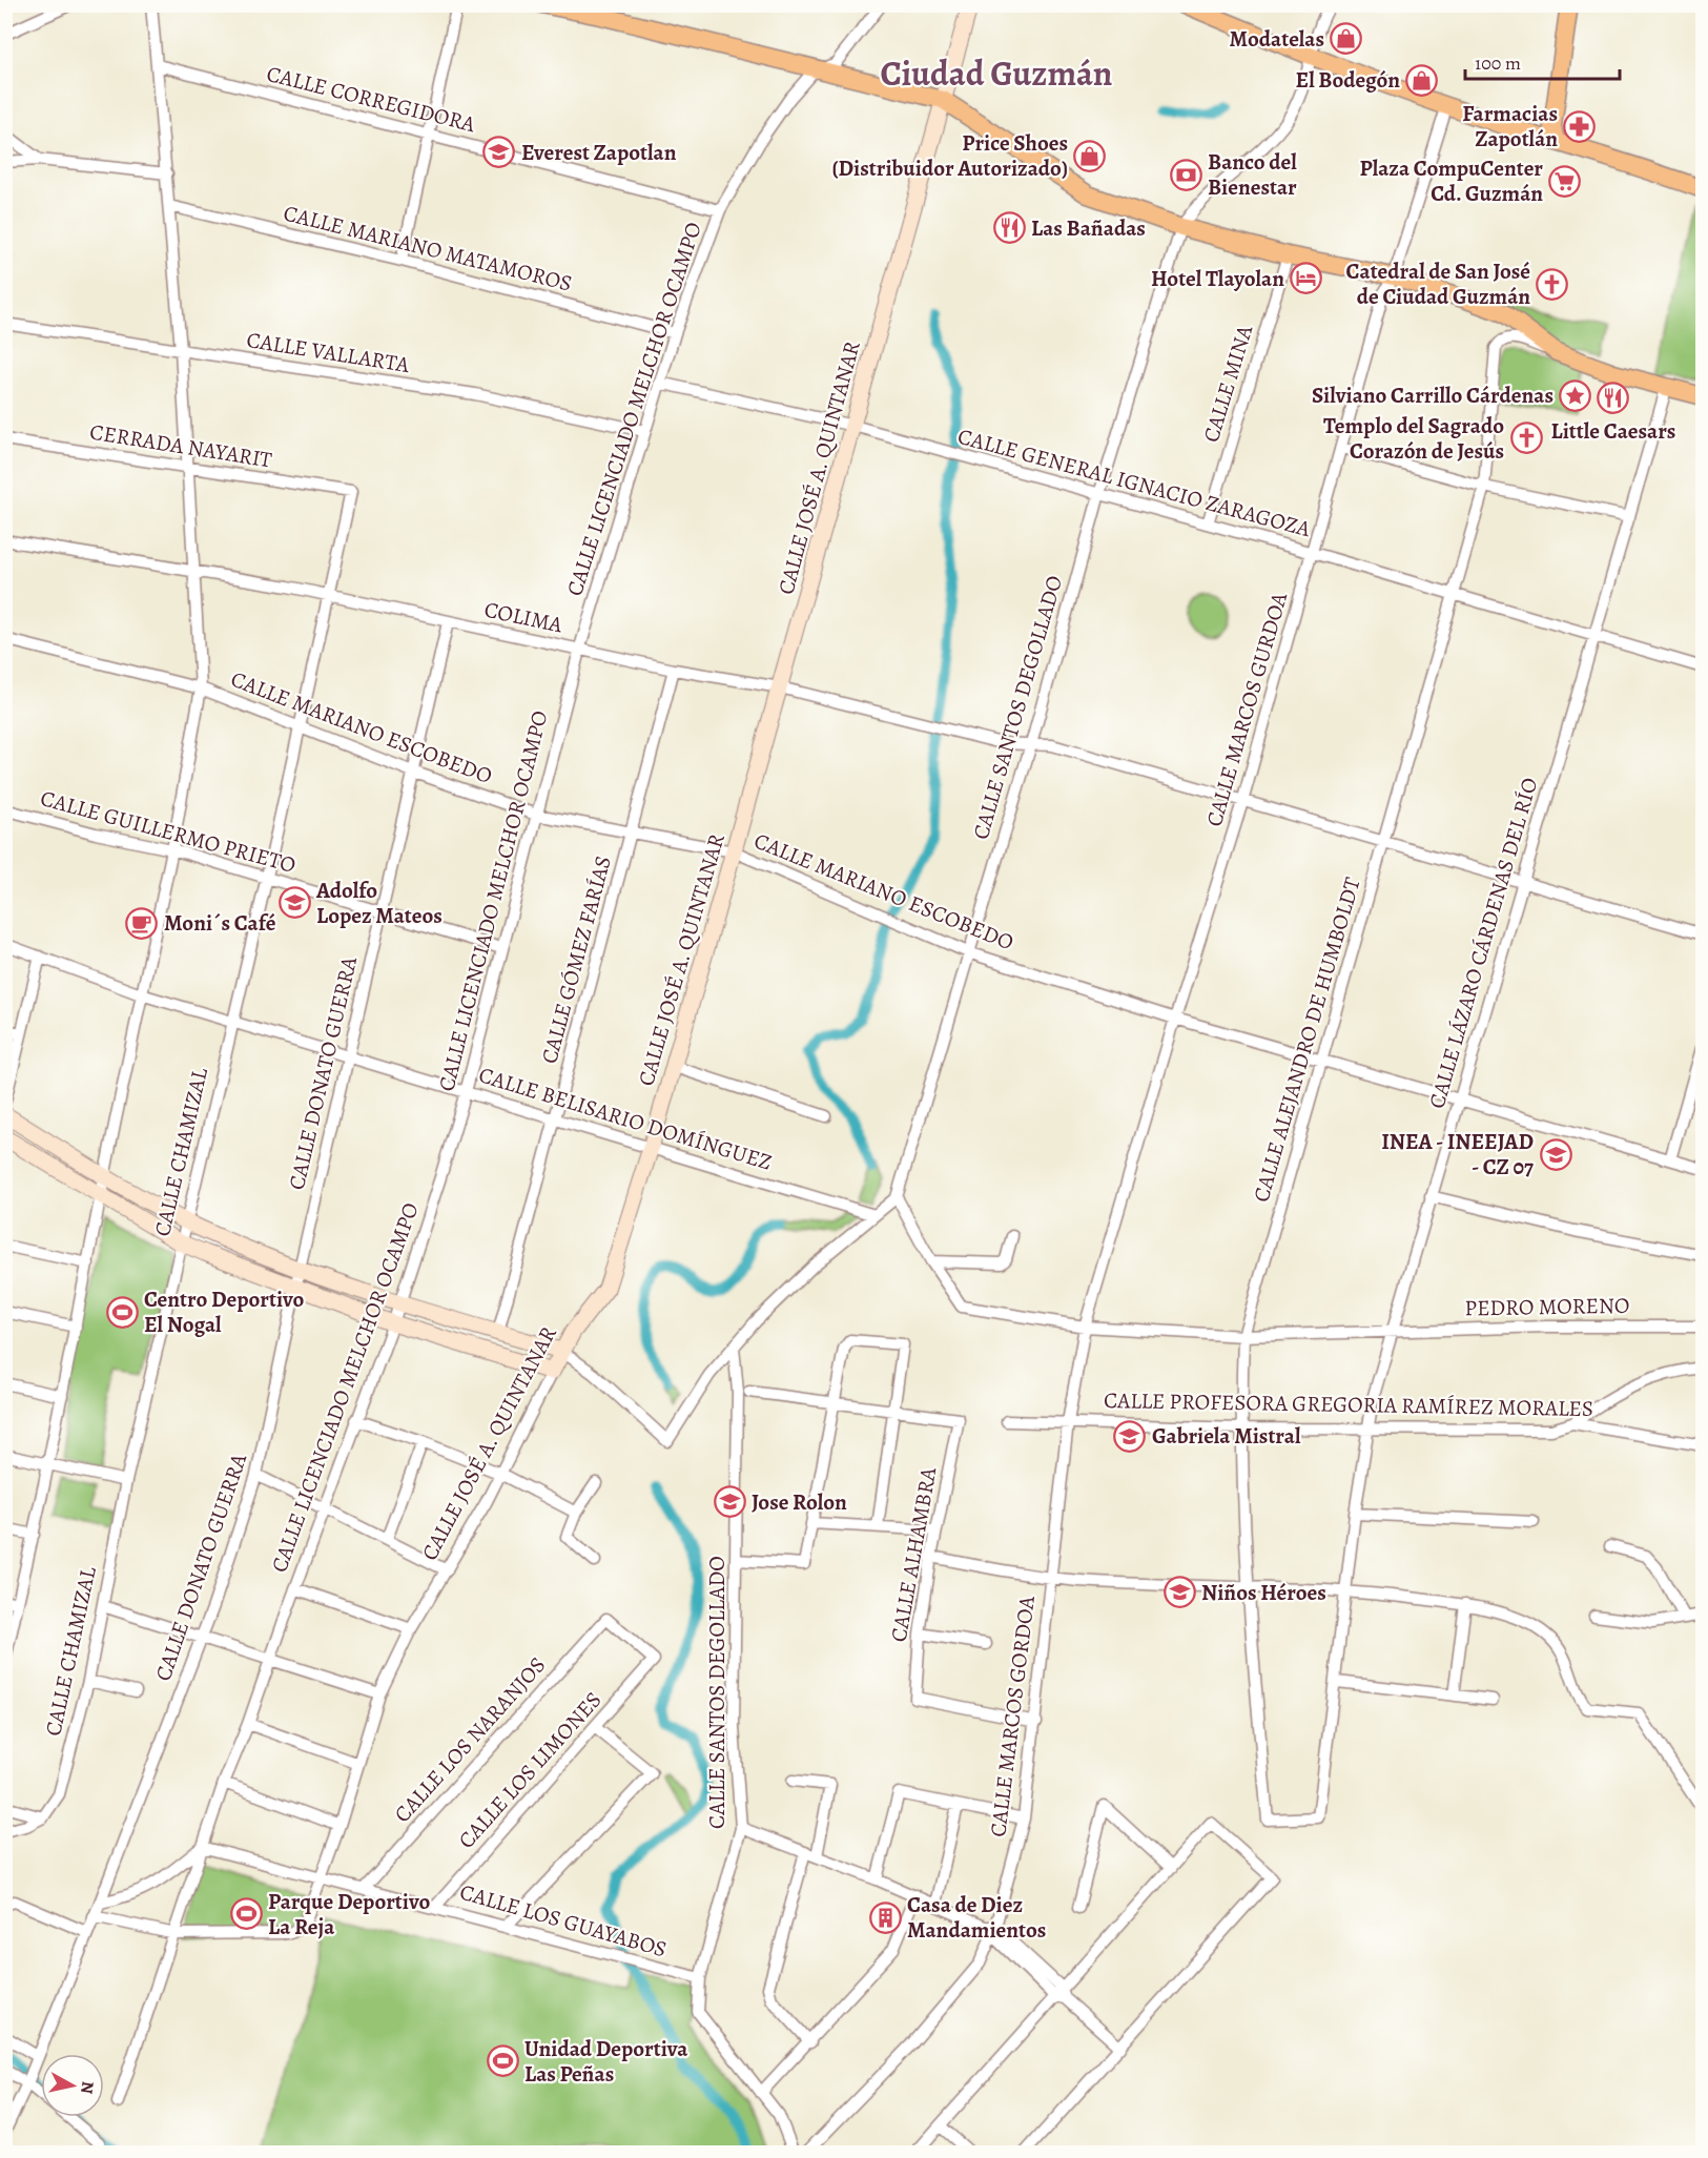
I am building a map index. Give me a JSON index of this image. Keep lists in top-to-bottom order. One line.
{"streets":{"street":["CALLE CORREGIDORA","CALLE MARIANO MATAMOROS","CALLE VALLARTA","CALLE MINA","CALLE LICENCIADO MELCHOR OCAMPO","CERRADA NAYARIT","CALLE JOSÉ A. QUINTANAR","CALLE GENERAL IGNACIO ZARAGOZA","COLIMA","CALLE SANTOS DEGOLLADO","CALLE MARCOS GURDOA","CALLE MARIANO ESCOBEDO","CALLE GUILLERMO PRIETO","CALLE LÁZARO CÁRDENAS DEL RÍO","CALLE GÓMEZ FARÍAS","CALLE ALEJANDRO DE HUMBOLDT","CALLE DONATO GUERRA","CALLE BELISARIO DOMÍNGUEZ","CALLE CHAMIZAL","PEDRO MORENO","CALLE PROFESORA GREGORIA RAMÍREZ MORALES","CALLE ALHAMBRA","CALLE MARCOS GORDOA","CALLE LOS NARANJOS","CALLE LOS LIMONES","CALLE LOS GUAYABOS"]},"crossings":[["CALLE CORREGIDORA","CALLE LICENCIADO MELCHOR OCAMPO"],["CALLE MARIANO MATAMOROS","CALLE LICENCIADO MELCHOR OCAMPO"],["CALLE VALLARTA","CALLE LICENCIADO MELCHOR OCAMPO"],["CALLE MINA","CALLE GENERAL IGNACIO ZARAGOZA"],["CALLE LICENCIADO MELCHOR OCAMPO","CALLE JOSÉ A. QUINTANAR"],["CALLE LICENCIADO MELCHOR OCAMPO","CALLE GENERAL IGNACIO ZARAGOZA"],["CALLE LICENCIADO MELCHOR OCAMPO","COLIMA"],["CALLE LICENCIADO MELCHOR OCAMPO","CALLE MARIANO ESCOBEDO"],["CALLE LICENCIADO MELCHOR OCAMPO","CALLE GUILLERMO PRIETO"],["CALLE LICENCIADO MELCHOR OCAMPO","CALLE BELISARIO DOMÍNGUEZ"],["CALLE LICENCIADO MELCHOR OCAMPO","CALLE LOS GUAYABOS"],["CERRADA NAYARIT","CALLE CHAMIZAL"],["CALLE JOSÉ A. QUINTANAR","CALLE GENERAL IGNACIO ZARAGOZA"],["CALLE JOSÉ A. QUINTANAR","COLIMA"],["CALLE JOSÉ A. QUINTANAR","CALLE MARIANO ESCOBEDO"],["CALLE JOSÉ A. QUINTANAR","CALLE DONATO GUERRA"],["CALLE JOSÉ A. QUINTANAR","CALLE BELISARIO DOMÍNGUEZ"],["CALLE JOSÉ A. QUINTANAR","CALLE LOS GUAYABOS"],["CALLE GENERAL IGNACIO ZARAGOZA","CALLE SANTOS DEGOLLADO"],["CALLE GENERAL IGNACIO ZARAGOZA","CALLE MARCOS GURDOA"],["CALLE GENERAL IGNACIO ZARAGOZA","CALLE LÁZARO CÁRDENAS DEL RÍO"],["CALLE GENERAL IGNACIO ZARAGOZA","CALLE ALEJANDRO DE HUMBOLDT"],["COLIMA","CALLE SANTOS DEGOLLADO"],["COLIMA","CALLE MARCOS GURDOA"],["COLIMA","CALLE LÁZARO CÁRDENAS DEL RÍO"],["COLIMA","CALLE GÓMEZ FARÍAS"],["COLIMA","CALLE ALEJANDRO DE HUMBOLDT"],["COLIMA","CALLE DONATO GUERRA"],["COLIMA","CALLE CHAMIZAL"],["CALLE SANTOS DEGOLLADO","CALLE MARIANO ESCOBEDO"],["CALLE SANTOS DEGOLLADO","CALLE LOS GUAYABOS"],["CALLE MARCOS GURDOA","CALLE MARIANO ESCOBEDO"],["CALLE MARCOS GURDOA","CALLE MARCOS GORDOA"],["CALLE MARIANO ESCOBEDO","CALLE LÁZARO CÁRDENAS DEL RÍO"],["CALLE MARIANO ESCOBEDO","CALLE GÓMEZ FARÍAS"],["CALLE MARIANO ESCOBEDO","CALLE ALEJANDRO DE HUMBOLDT"],["CALLE MARIANO ESCOBEDO","CALLE DONATO GUERRA"],["CALLE MARIANO ESCOBEDO","CALLE CHAMIZAL"],["CALLE GUILLERMO PRIETO","CALLE DONATO GUERRA"],["CALLE GUILLERMO PRIETO","CALLE CHAMIZAL"],["CALLE LÁZARO CÁRDENAS DEL RÍO","CALLE ALEJANDRO DE HUMBOLDT"],["CALLE LÁZARO CÁRDENAS DEL RÍO","PEDRO MORENO"],["CALLE LÁZARO CÁRDENAS DEL RÍO","CALLE PROFESORA GREGORIA RAMÍREZ MORALES"],["CALLE GÓMEZ FARÍAS","CALLE BELISARIO DOMÍNGUEZ"],["CALLE ALEJANDRO DE HUMBOLDT","CALLE PROFESORA GREGORIA RAMÍREZ MORALES"],["CALLE DONATO GUERRA","CALLE BELISARIO DOMÍNGUEZ"],["CALLE BELISARIO DOMÍNGUEZ","CALLE CHAMIZAL"],["CALLE PROFESORA GREGORIA RAMÍREZ MORALES","CALLE MARCOS GORDOA"],["CALLE ALHAMBRA","CALLE MARCOS GORDOA"],["CALLE LOS NARANJOS","CALLE LOS LIMONES"],["CALLE LOS NARANJOS","CALLE LOS GUAYABOS"],["CALLE LOS LIMONES","CALLE LOS GUAYABOS"]],"districts":["Ciudad Guzmán"],"places":{"shop":["Modatelas","El Bodegón","Price Shoes (Distribuidor Autorizado)"],"pharmacy":["Farmacias Zapotlán"],"school or university":["Everest Zapotlan","Adolfo Lopez Mateos","INEA - INEEJAD - CZ 07","Gabriela Mistral","Jose Rolon","Niños Héroes"],"bank":["Banco del Bienestar"],"supermarket":["Plaza CompuCenter Cd. Guzmán"],"restaurant":["Las Bañadas","Little Caesars"],"hotel":["Hotel Tlayolan"],"church":["Catedral de San José de Ciudad Guzmán","Templo del Sagrado Corazón de Jesús"],"place":["Silviano Carrillo Cárdenas"],"cafe":["Moni´s Café"],"sports":["Centro Deportivo El Nogal","Parque Deportivo La Reja","Unidad Deportiva Las Peñas"],"building":["Casa de Diez Mandamientos"]},"scale_bar":"100 m","north":"right"}
